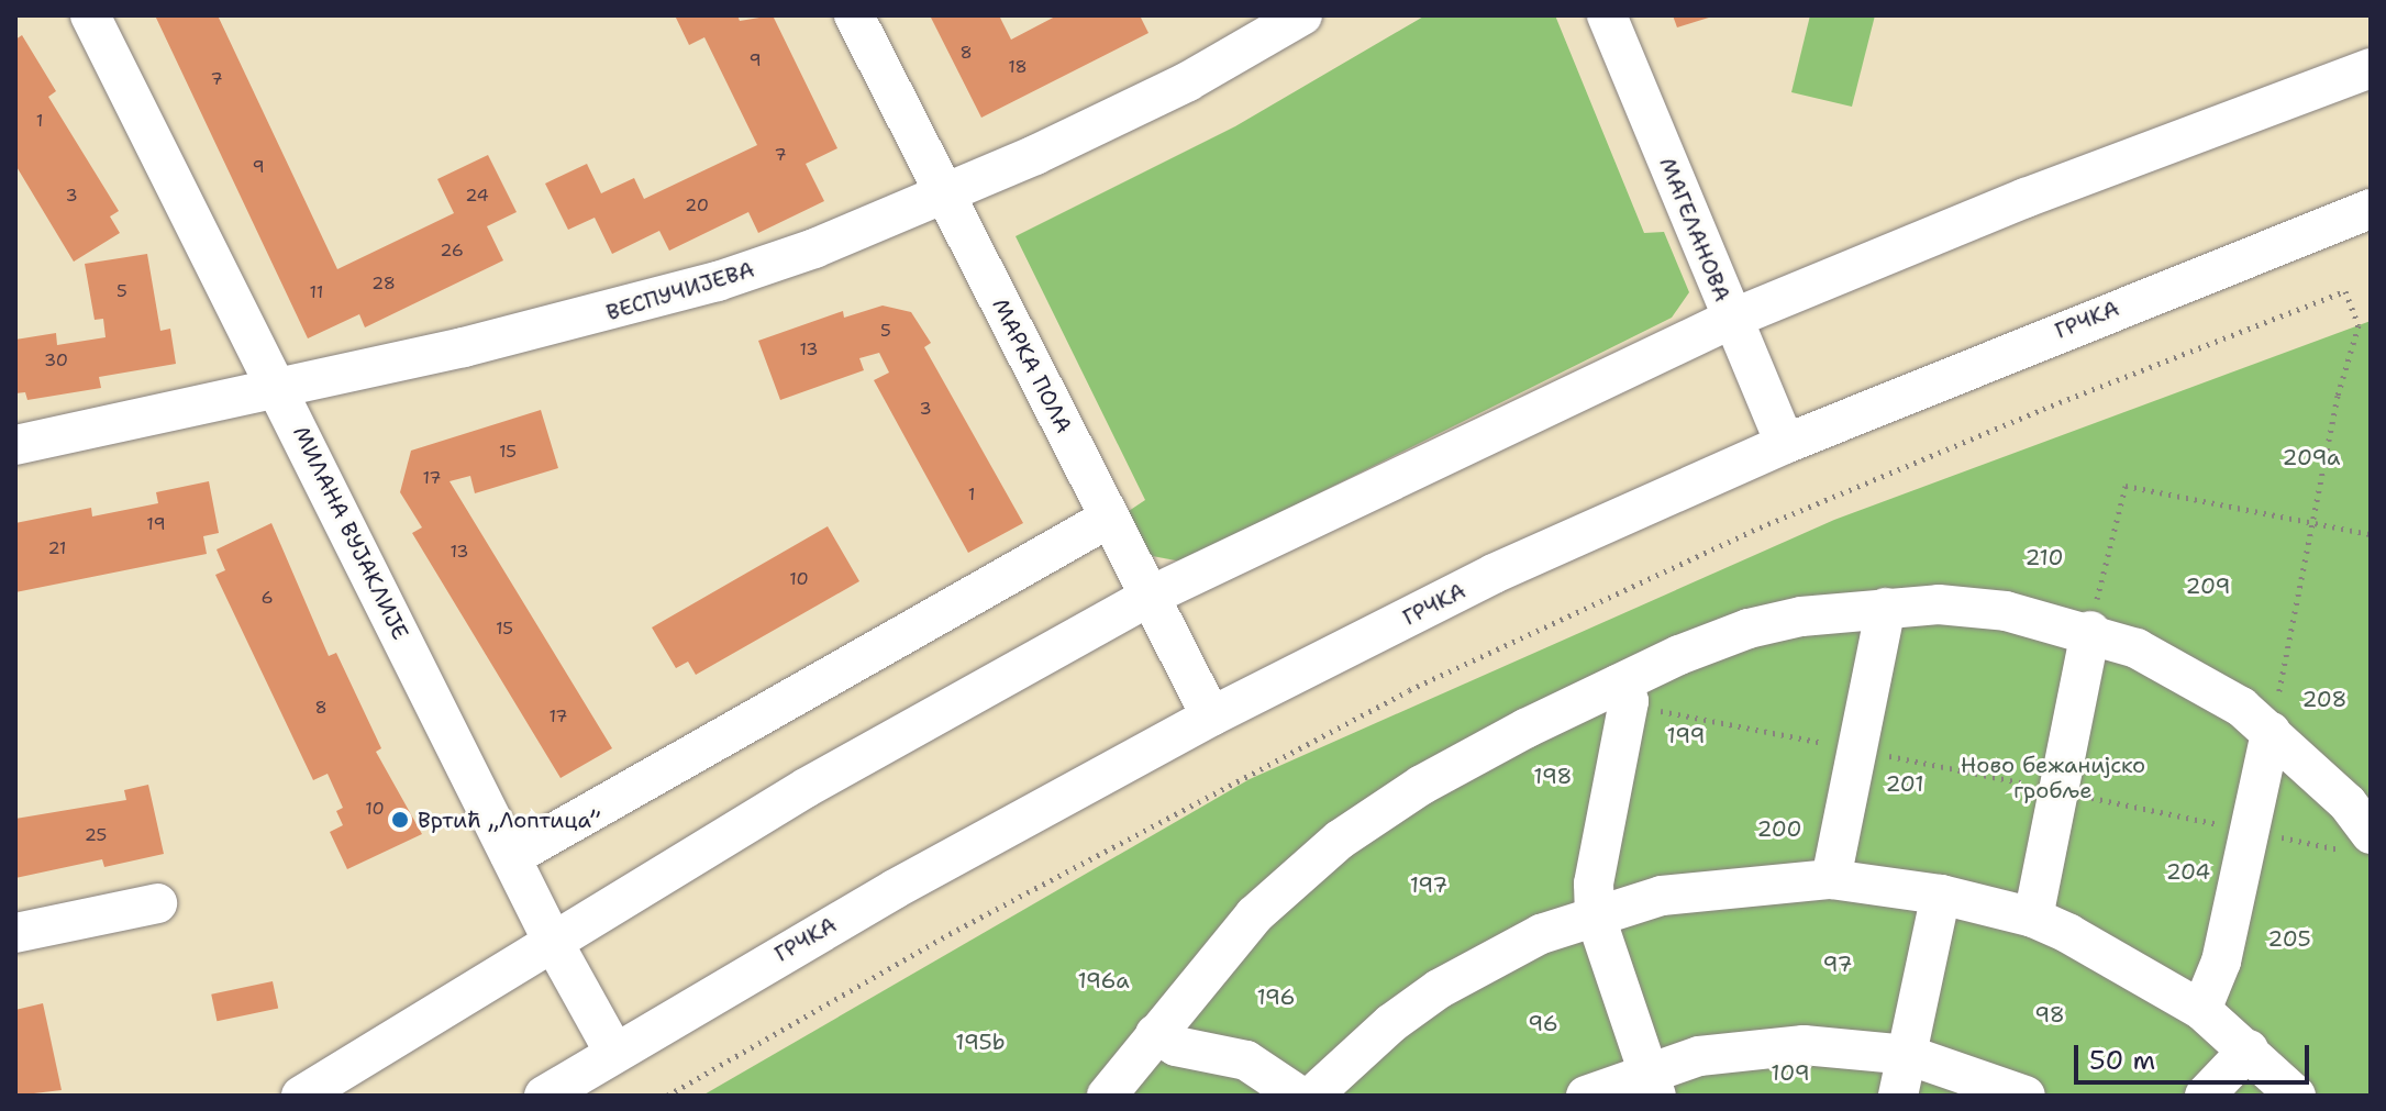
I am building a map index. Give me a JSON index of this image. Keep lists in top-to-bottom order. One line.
{"streets":{"street":["МАГЕЛАНОВА","ВЕСПУЧИЈЕВА","ГРЧКА","МАРКА ПОЛА","МИЛАНА ВУЈАКЛИЈЕ"]},"crossings":[["МАГЕЛАНОВА","ГРЧКА"],["ВЕСПУЧИЈЕВА","МАРКА ПОЛА"],["ВЕСПУЧИЈЕВА","МИЛАНА ВУЈАКЛИЈЕ"],["ГРЧКА","МАРКА ПОЛА"],["ГРЧКА","МИЛАНА ВУЈАКЛИЈЕ"]],"parks":["209a","210","209","208","199","Ново бежанијско гробље","198","201","200","204","197","205","97","196a","196","98","96","195b","109"],"places":["Вртић „Лоптица”"],"house_numbers":["8","9","18","7","1","7","9","3","24","20","26","28","5","11","5","13","30","3","15","17","1","19","21","13","10","6","15","8","17","10","25"],"scale_bar":"50 m"}
